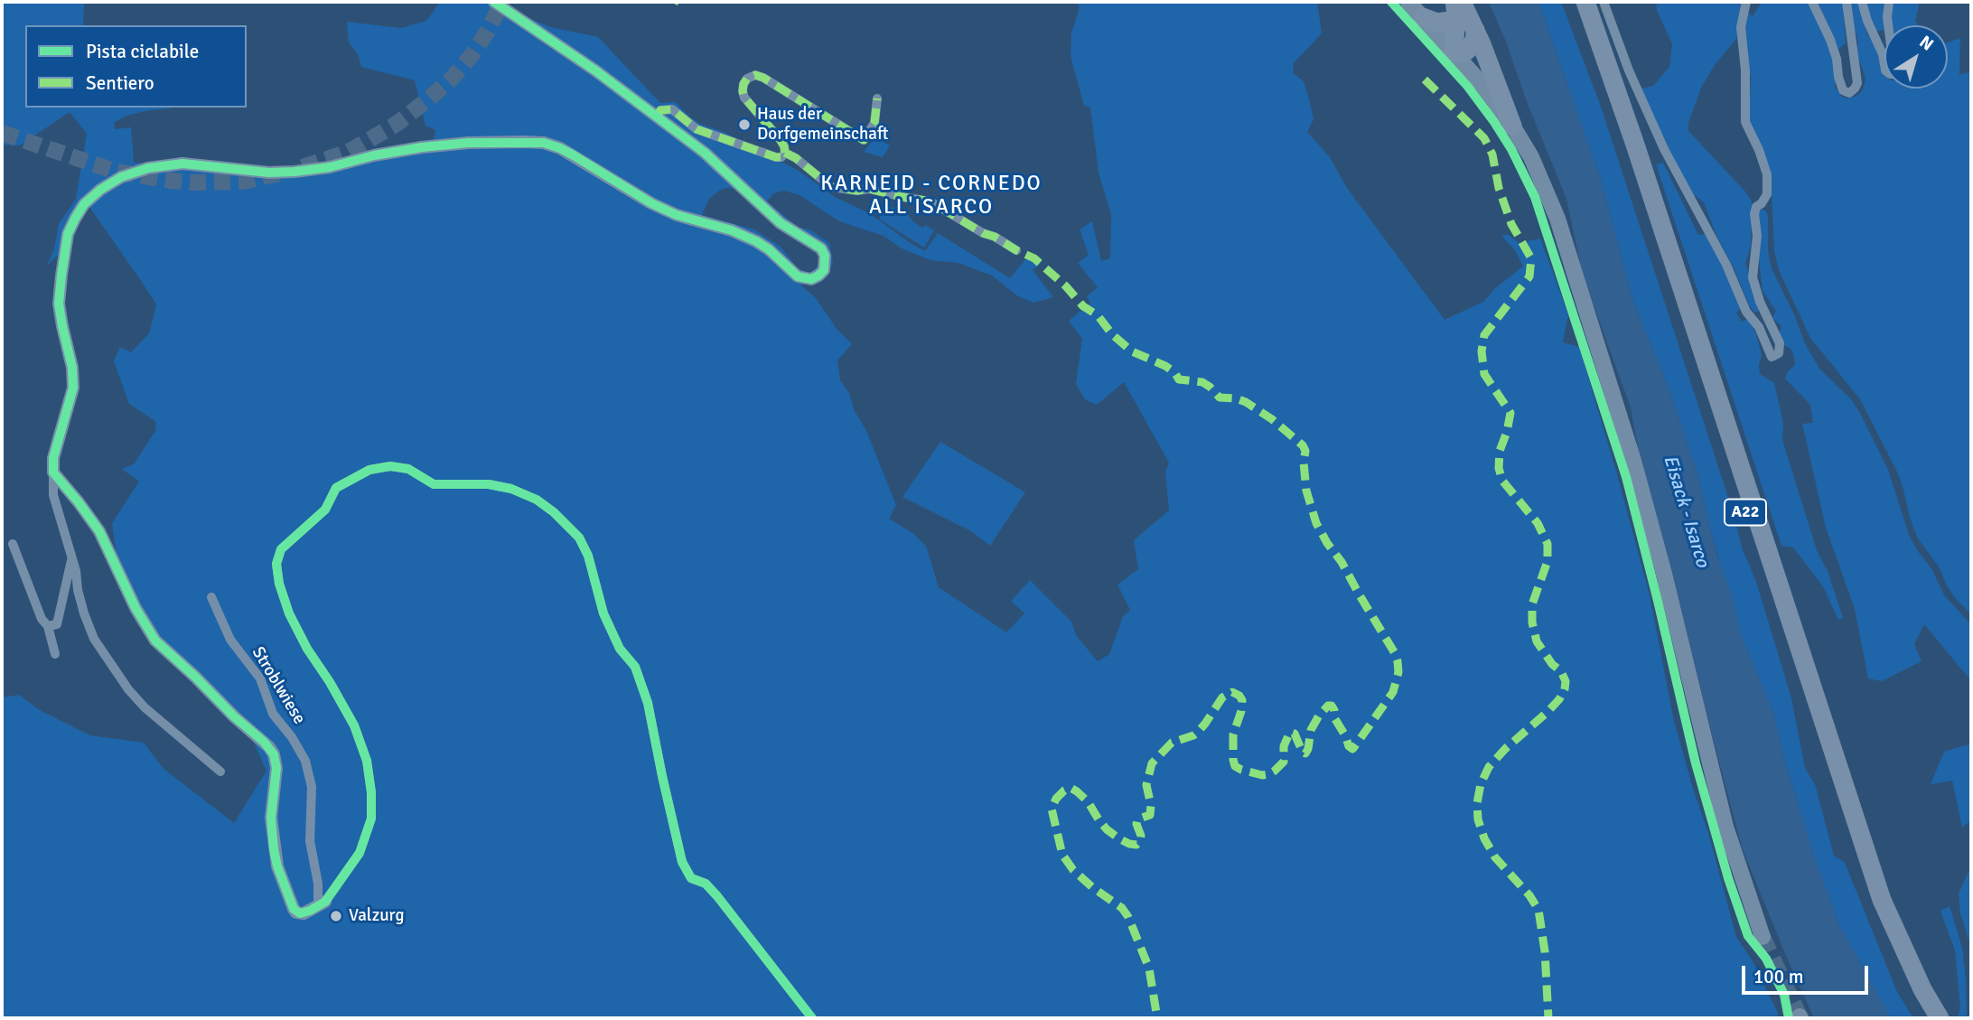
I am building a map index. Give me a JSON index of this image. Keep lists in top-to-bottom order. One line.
{"streets":{"highway":["A22"],"street":["Stroblwiese"]},"districts":["KARNEID - CORNEDO ALL'ISARCO"],"water":["Eisack - Isarco"],"places":["Haus der Dorfgemeinschaft","Valzurg"],"legend":["Pista ciclabile","Sentiero"],"scale_bar":"100 m","north":"top right"}
